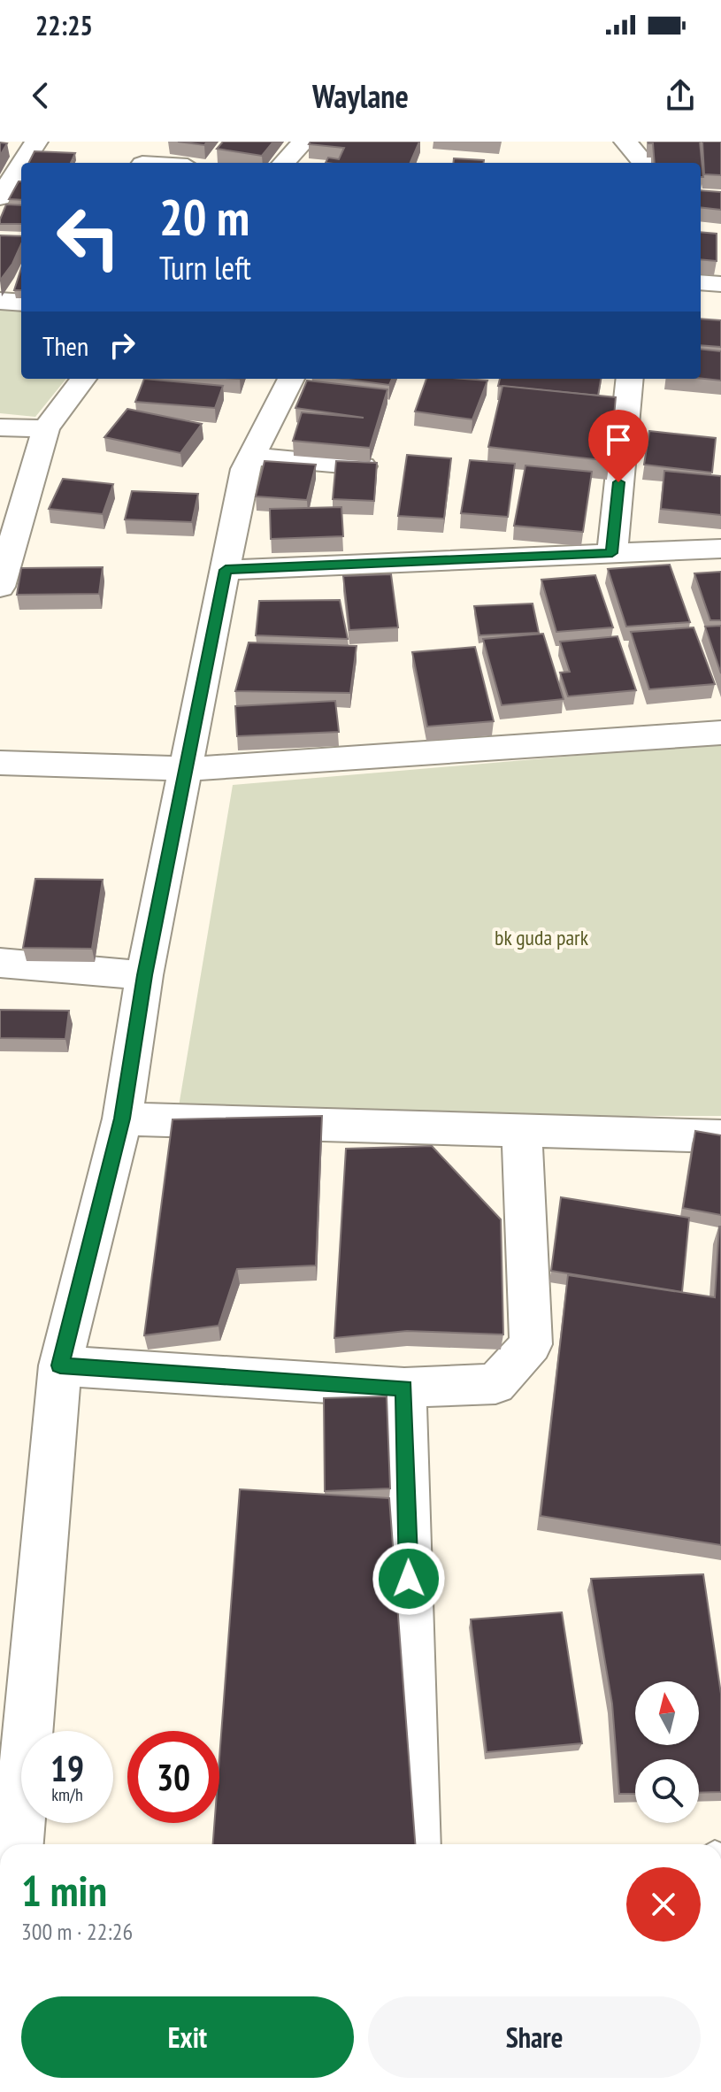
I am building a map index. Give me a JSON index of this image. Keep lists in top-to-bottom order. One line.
{"parks":["bk guda park"],"north":"top","page":{"status":"22:25","header":"Waylane","turn":["20 m","Turn left"],"then":"Then","speed":"19 km/h","limit":"30","heading":["1 min","300 m · 22:26"],"buttons":["Exit","Share"]}}
